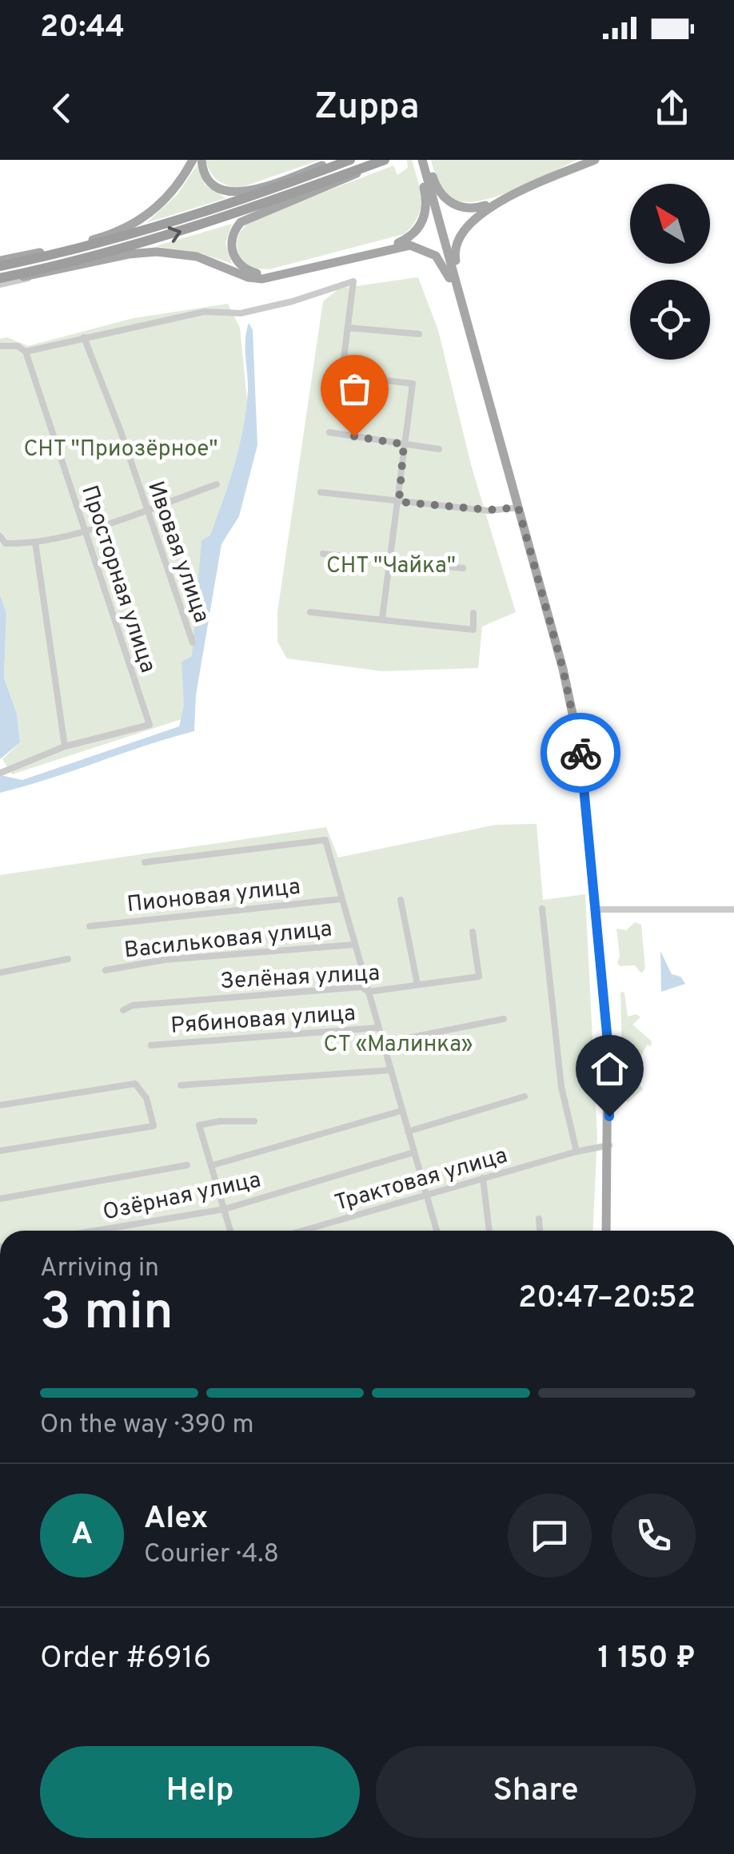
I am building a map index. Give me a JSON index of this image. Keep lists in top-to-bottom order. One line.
{"streets":{"street":["Ивовая улица","Просторная улица","Пионовая улица","Васильковая улица","Зелёная улица","Рябиновая улица","Трактовая улица","Озёрная улица"]},"parks":["СНТ \"Приозёрное\"","СНТ \"Чайка\"","CТ «Малинка»"],"north":"top left","page":{"status":"20:44","header":"Zuppa","heading":["3 min","Arriving in","20:47–20:52"],"panel":["Alex","Courier · 4.8","Order #6916","1 150 ₽"],"bar":"On the way · 390 m","round":"A","buttons":["Help","Share"]}}
